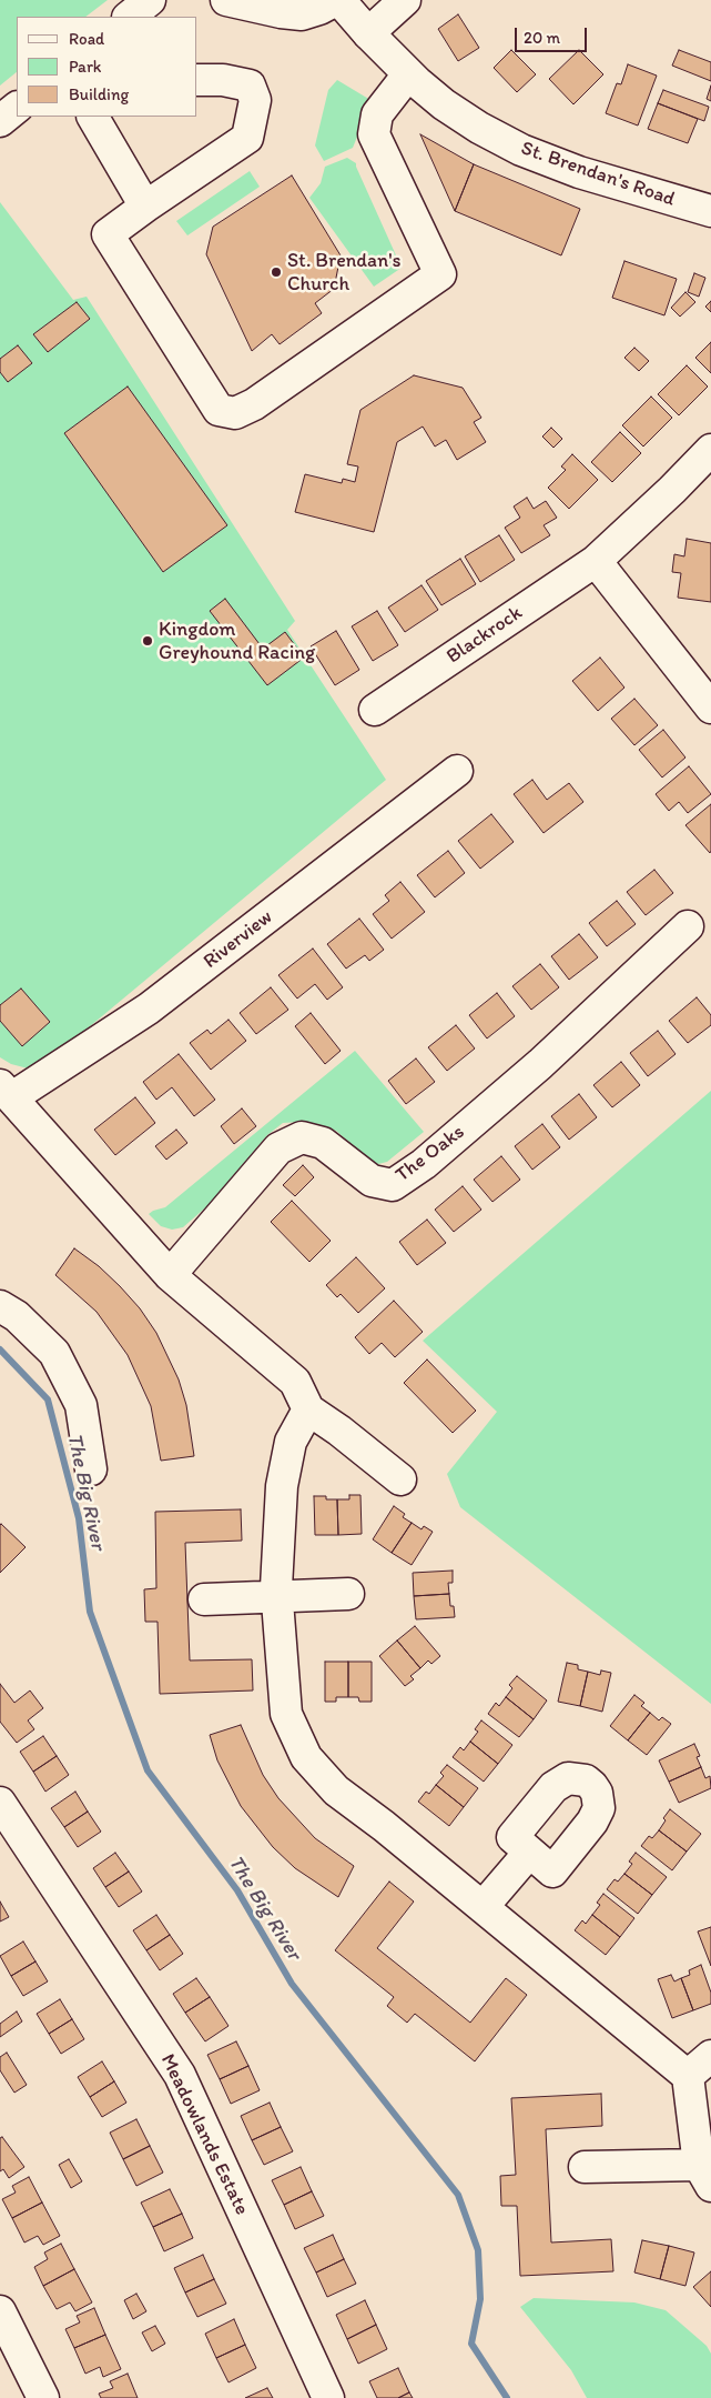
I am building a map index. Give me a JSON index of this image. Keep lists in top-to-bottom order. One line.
{"streets":{"street":["St. Brendan's Road","Blackrock","Riverview","The Oaks","Meadowlands Estate"]},"water":["The Big River"],"places":["St. Brendan's Church","Kingdom Greyhound Racing"],"legend":["Road","Park","Building"],"scale_bar":"20 m"}
